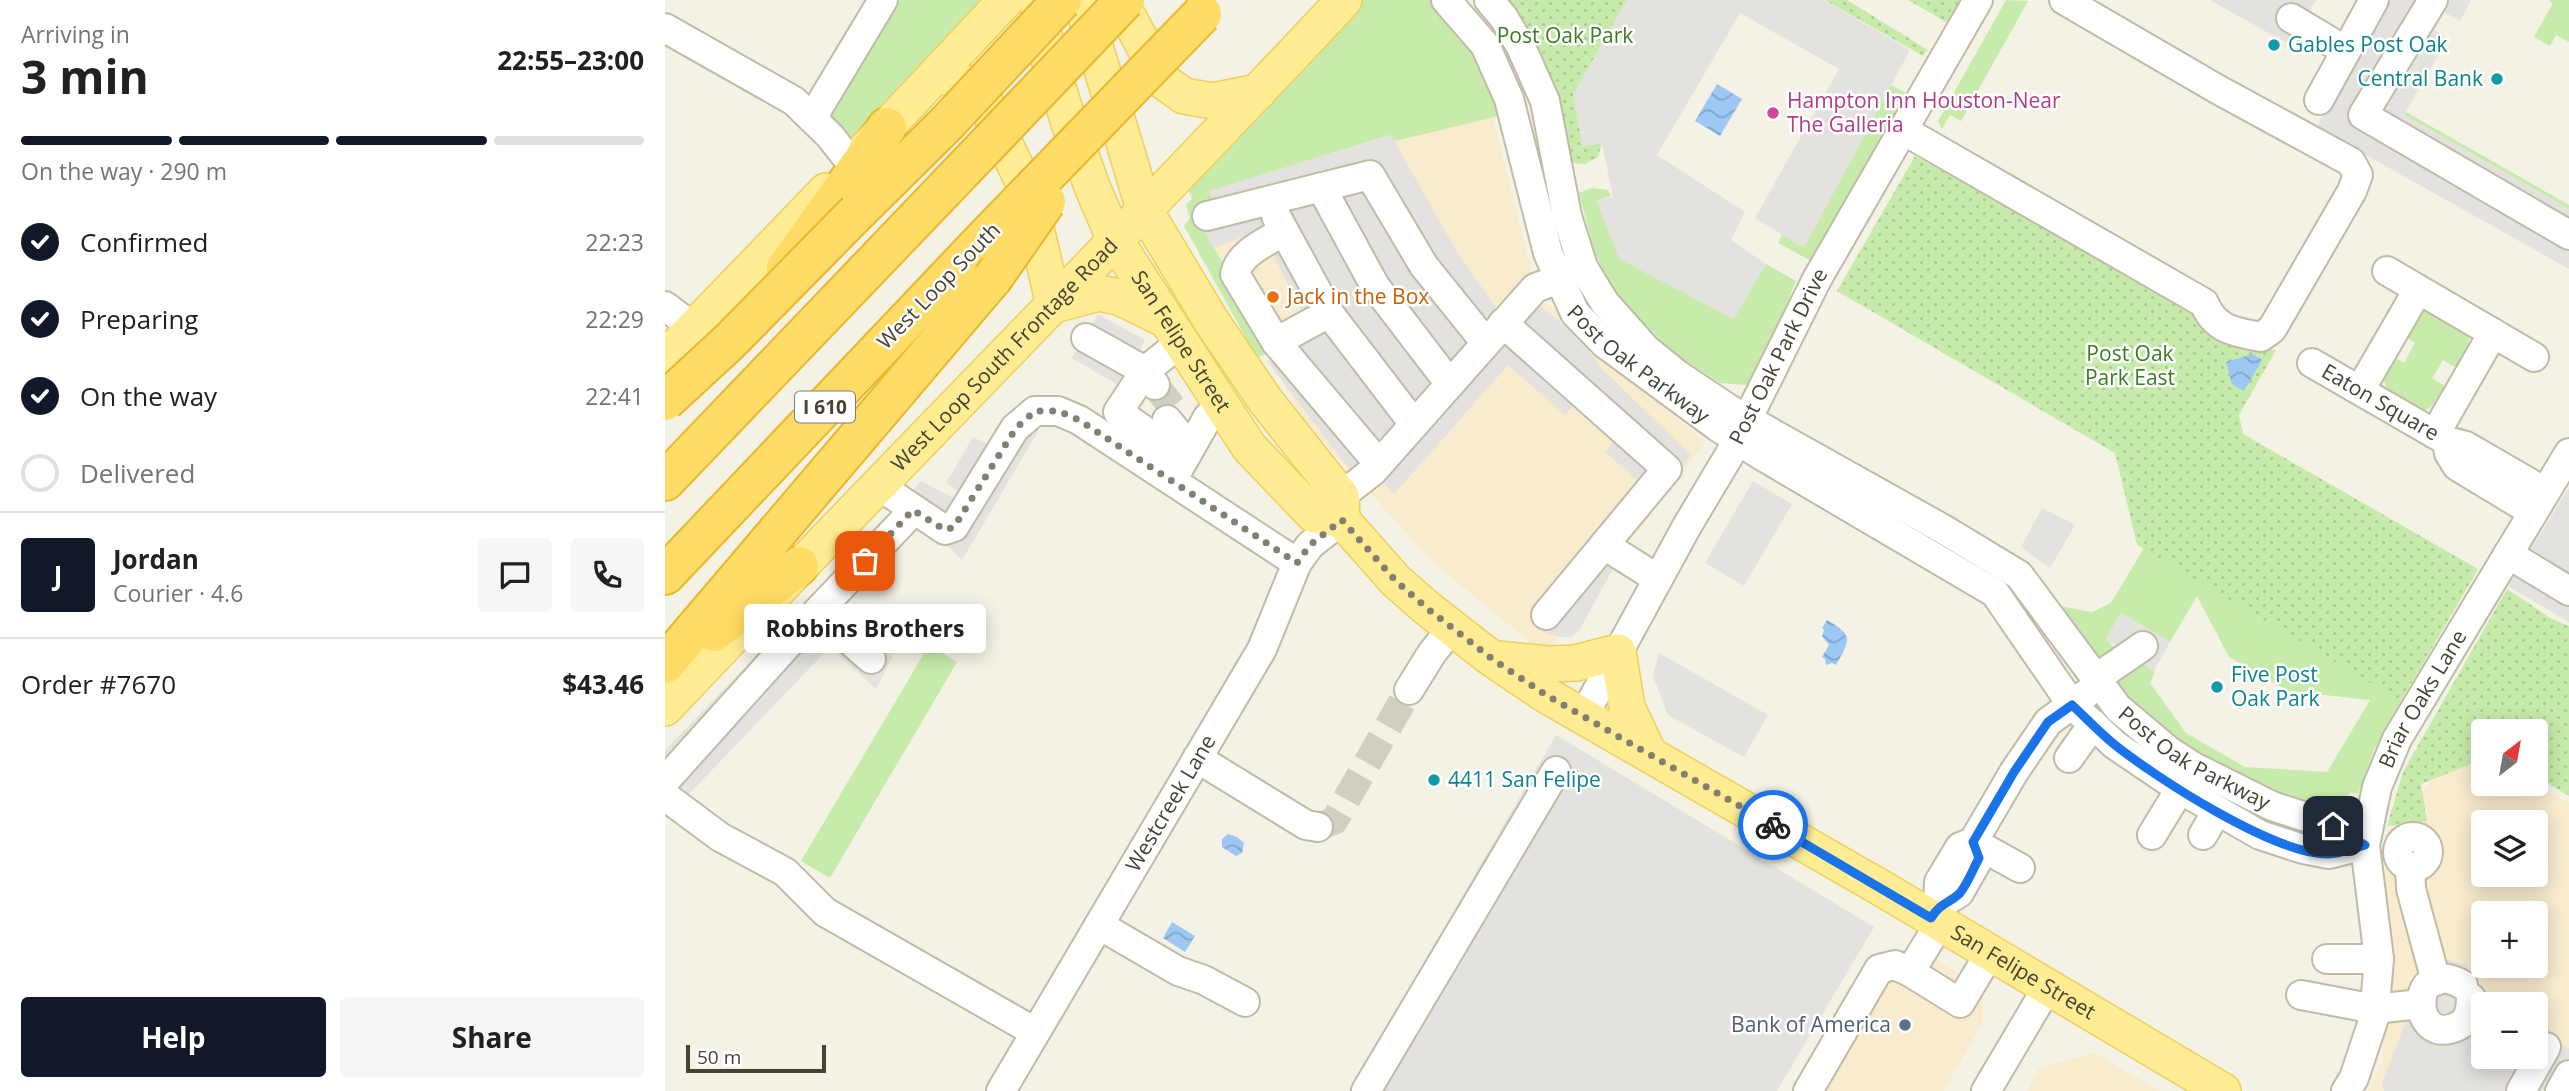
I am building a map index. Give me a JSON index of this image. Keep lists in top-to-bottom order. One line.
{"streets":{"highway":["West Loop South","I 610"],"main road":["San Felipe Street","West Loop South Frontage Road"],"street":["Post Oak Park Drive","Post Oak Parkway","Eaton Square","Briar Oaks Lane","Westcreek Lane"]},"crossings":[["San Felipe Street","West Loop South Frontage Road"],["San Felipe Street","Post Oak Park Drive"],["San Felipe Street","Westcreek Lane"],["Post Oak Park Drive","Post Oak Parkway"],["Post Oak Parkway","Briar Oaks Lane"],["Post Oak Parkway","Westcreek Lane"],["Eaton Square","Briar Oaks Lane"]],"parks":["Post Oak Park","Post Oak Park East"],"places":["Gables Post Oak","Central Bank","Hampton Inn Houston-Near The Galleria","Jack in the Box","Robbins Brothers","Five Post Oak Park","4411 San Felipe","Bank of America"],"scale_bar":"50 m","north":"top right","page":{"heading":["3 min","Arriving in","22:55–23:00"],"panel":["Jordan","Courier · 4.6","Order #7670","$43.46"],"bar":"On the way · 290 m","list":[["Confirmed","22:23"],["Preparing","22:29"],["On the way","22:41"],"Delivered"],"round":"J","bubble":"Robbins Brothers","map_buttons":["+","−"],"buttons":["Help","Share"],"scale":"50 m"}}
